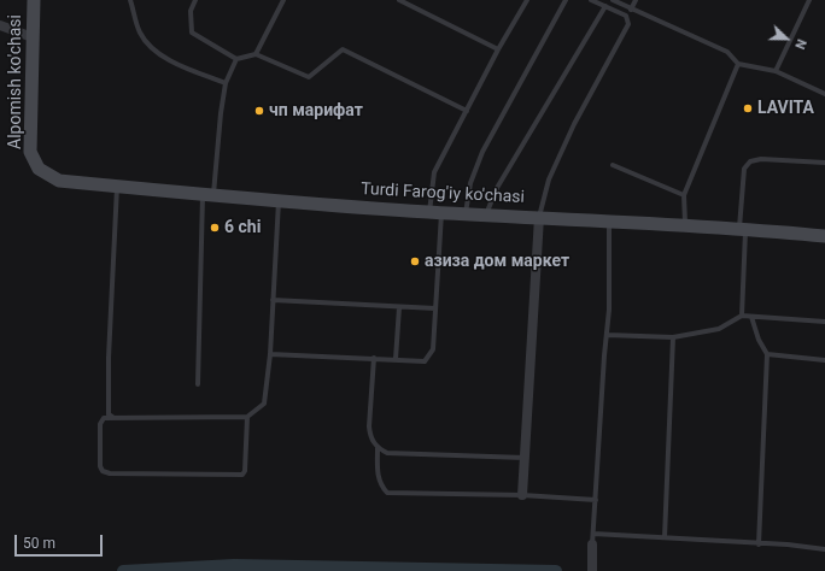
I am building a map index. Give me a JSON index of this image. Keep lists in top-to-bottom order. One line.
{"streets":{"street":["Alpomish ko'chasi","Turdi Farog'iy ko'chasi"]},"crossings":[["Alpomish ko'chasi","Turdi Farog'iy ko'chasi"]],"places":["LAVITA","чп марифат","6 chi","азиза дом маркет"],"scale_bar":"50 m","north":"right"}
